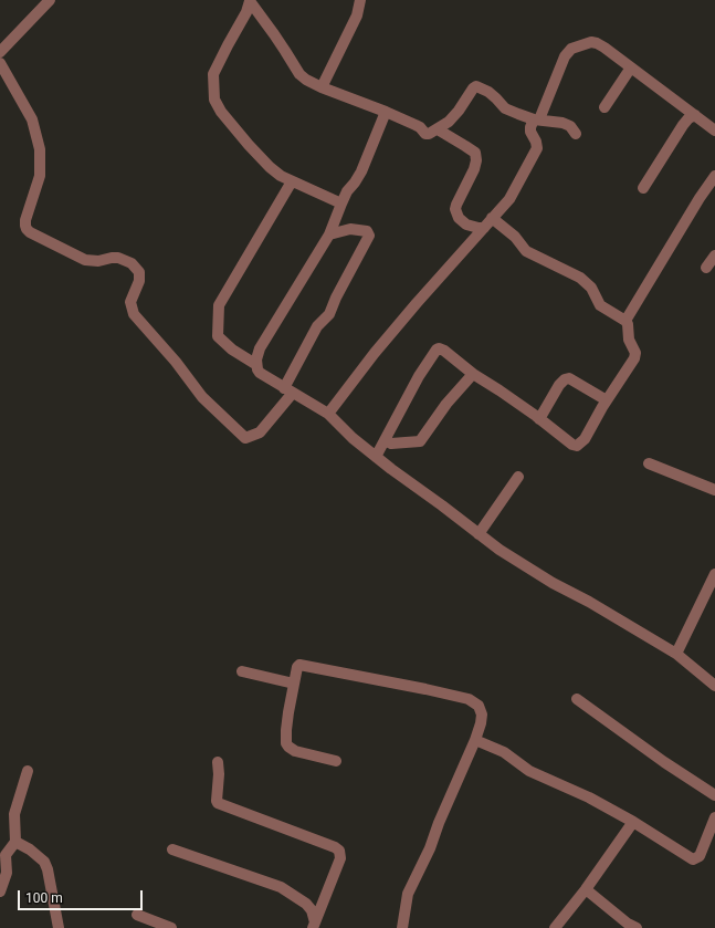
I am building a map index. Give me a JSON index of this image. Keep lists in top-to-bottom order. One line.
{"scale_bar":"100 m"}
